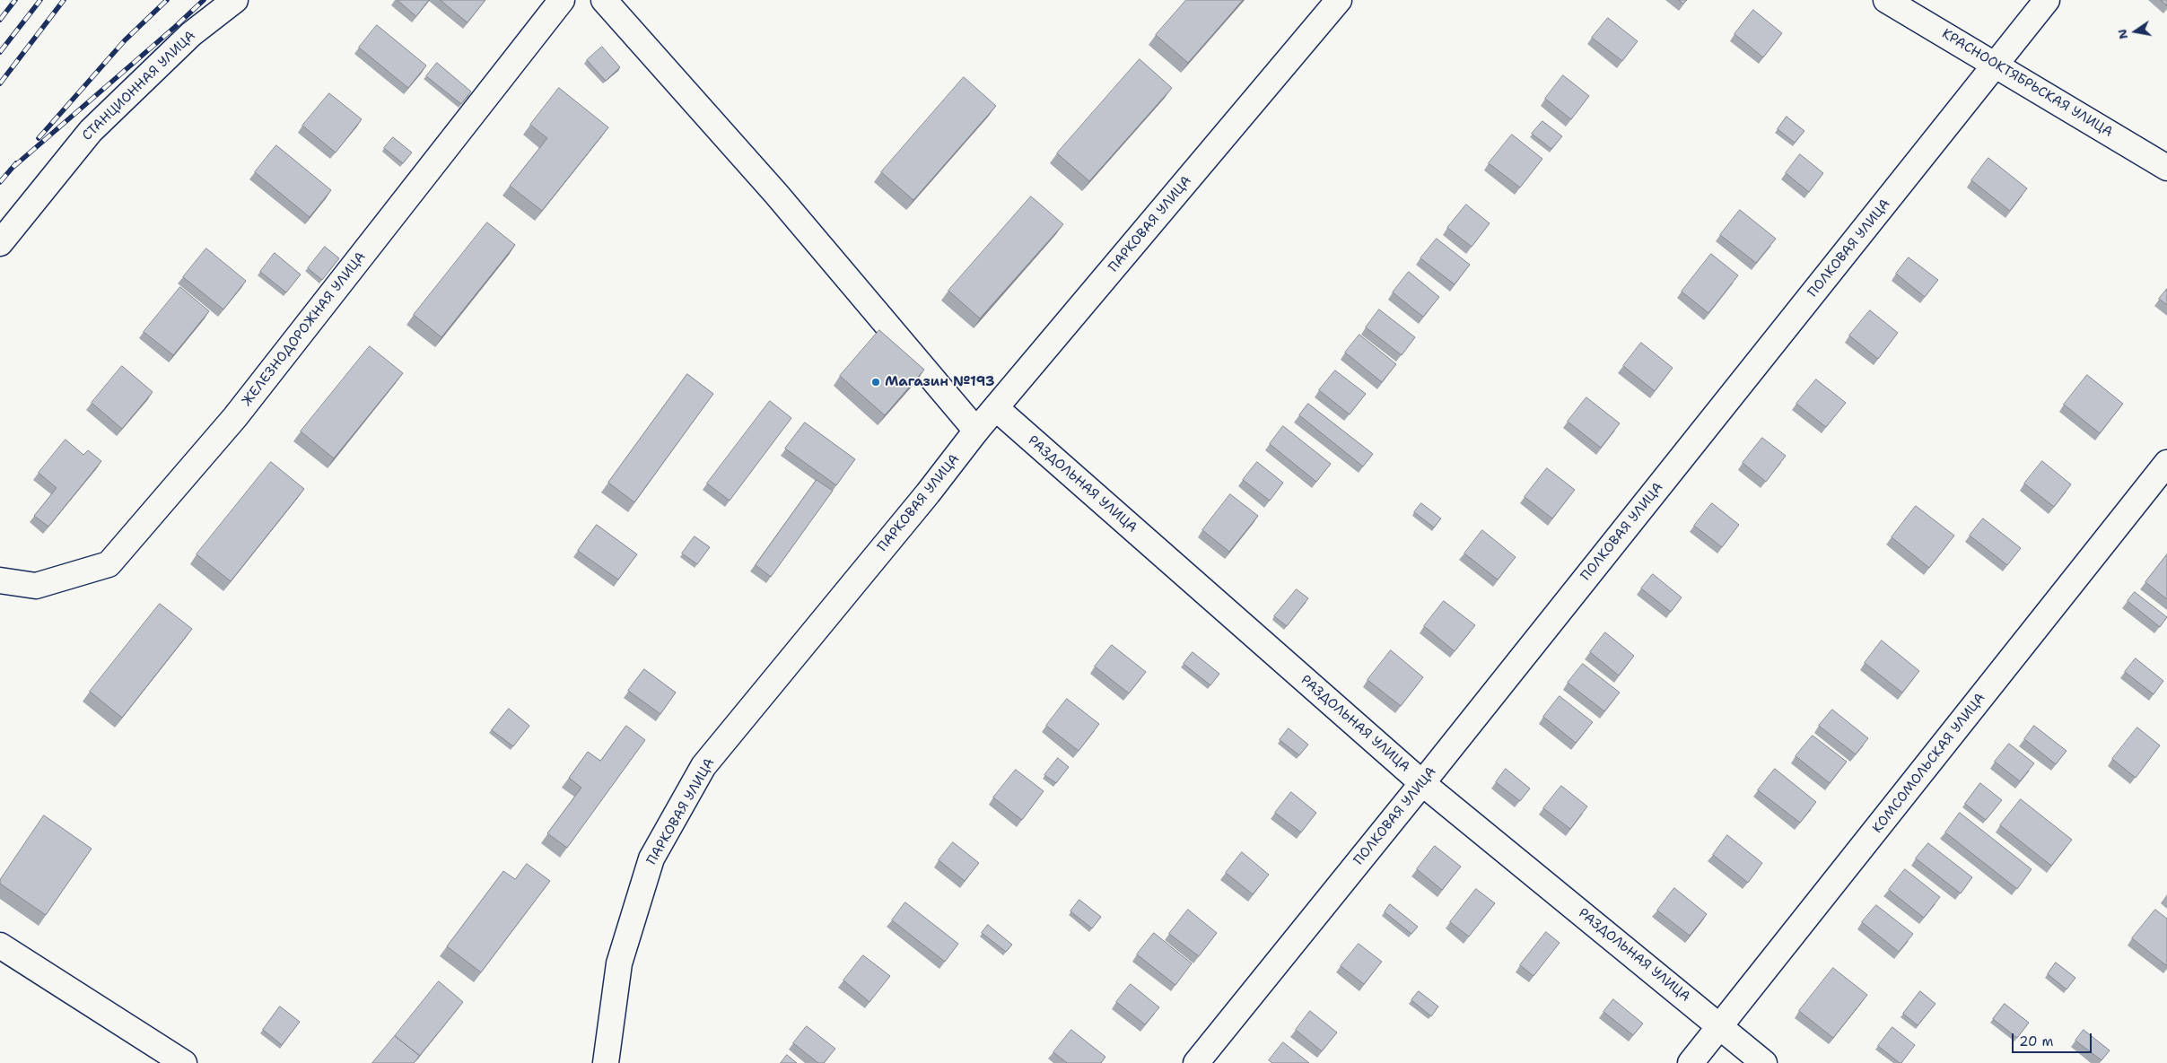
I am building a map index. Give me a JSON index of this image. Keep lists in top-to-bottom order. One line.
{"streets":{"street":["КРАСНООКТЯБРЬСКАЯ УЛИЦА","СТАНЦИОННАЯ УЛИЦА","ПАРКОВАЯ УЛИЦА","ПОЛКОВАЯ УЛИЦА","ЖЕЛЕЗНОДОРОЖНАЯ УЛИЦА","РАЗДОЛЬНАЯ УЛИЦА","КОМСОМОЛЬСКАЯ УЛИЦА"]},"crossings":[["КРАСНООКТЯБРЬСКАЯ УЛИЦА","ПОЛКОВАЯ УЛИЦА"],["ПАРКОВАЯ УЛИЦА","РАЗДОЛЬНАЯ УЛИЦА"],["ПОЛКОВАЯ УЛИЦА","РАЗДОЛЬНАЯ УЛИЦА"],["РАЗДОЛЬНАЯ УЛИЦА","КОМСОМОЛЬСКАЯ УЛИЦА"]],"places":["Магазин №193"],"scale_bar":"20 m","north":"left"}
